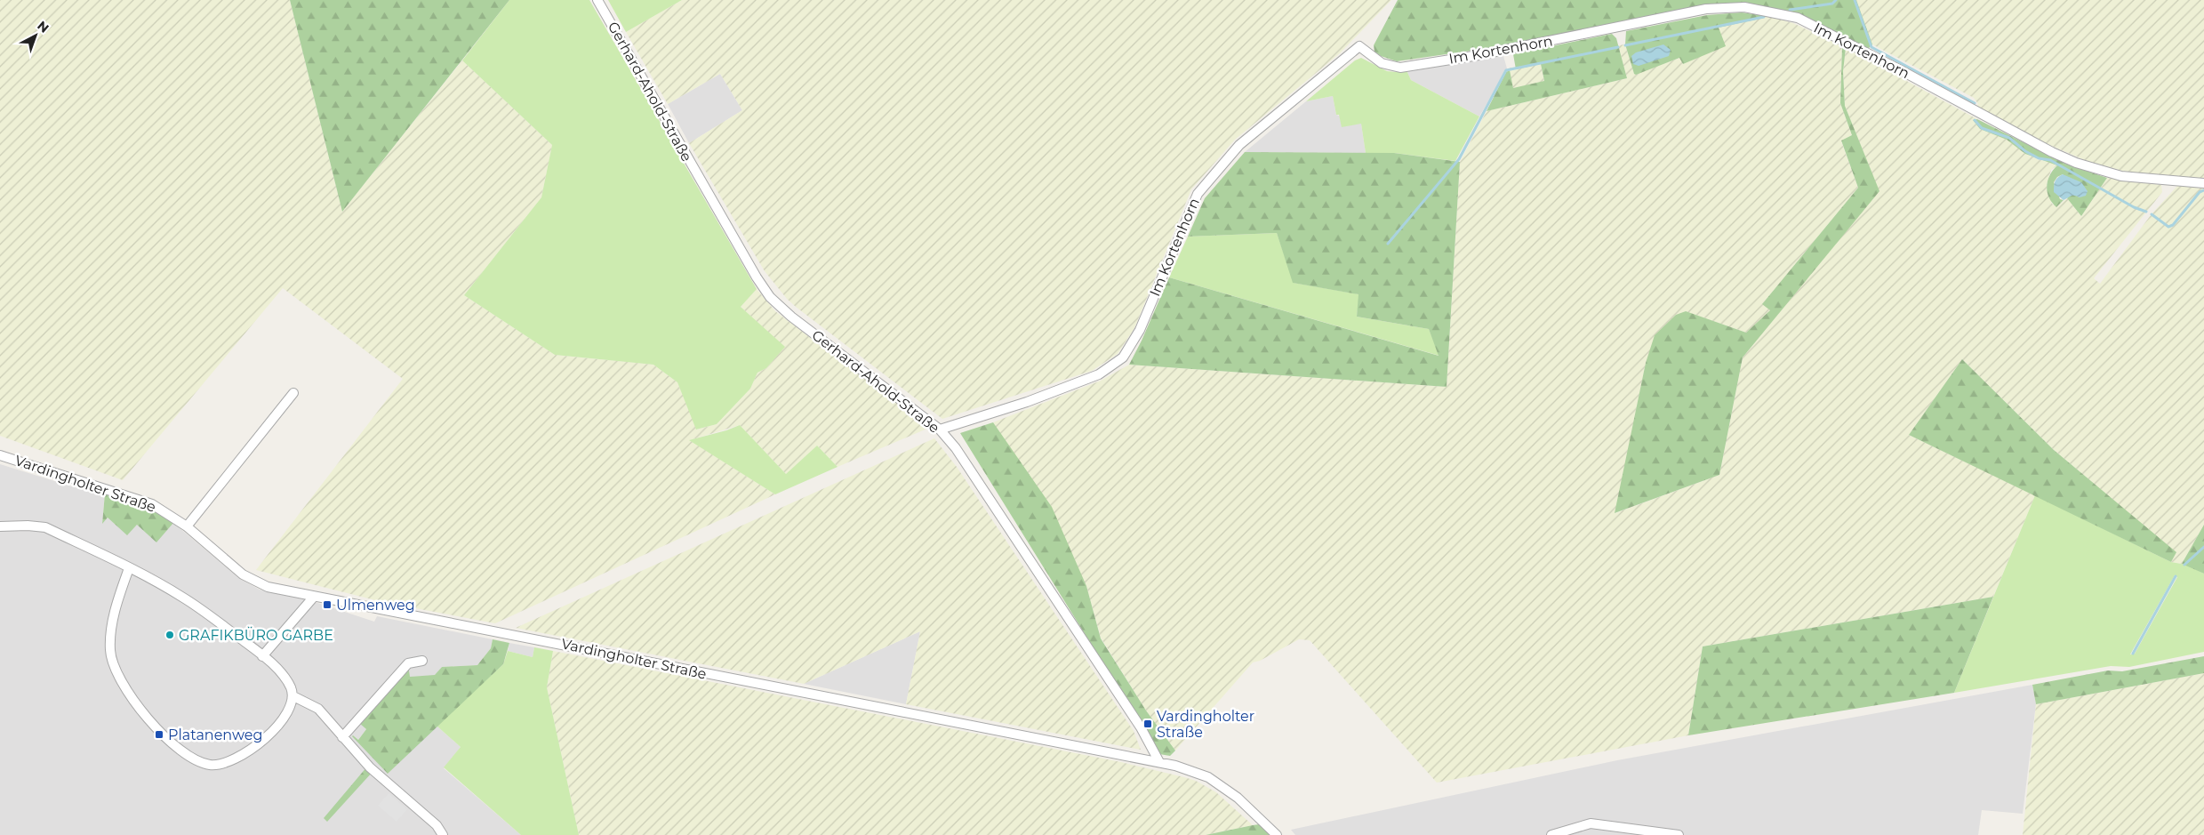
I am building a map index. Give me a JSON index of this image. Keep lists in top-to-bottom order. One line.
{"streets":{"street":["Im Kortenhorn","Gerhard-Ahold-Straße","Vardingholter Straße"]},"crossings":[["Im Kortenhorn","Gerhard-Ahold-Straße"],["Gerhard-Ahold-Straße","Vardingholter Straße"]],"places":{"transit":["Ulmenweg","Vardingholter Straße","Platanenweg"],"other":["GRAFIKBÜRO GARBE"]},"north":"top right"}
